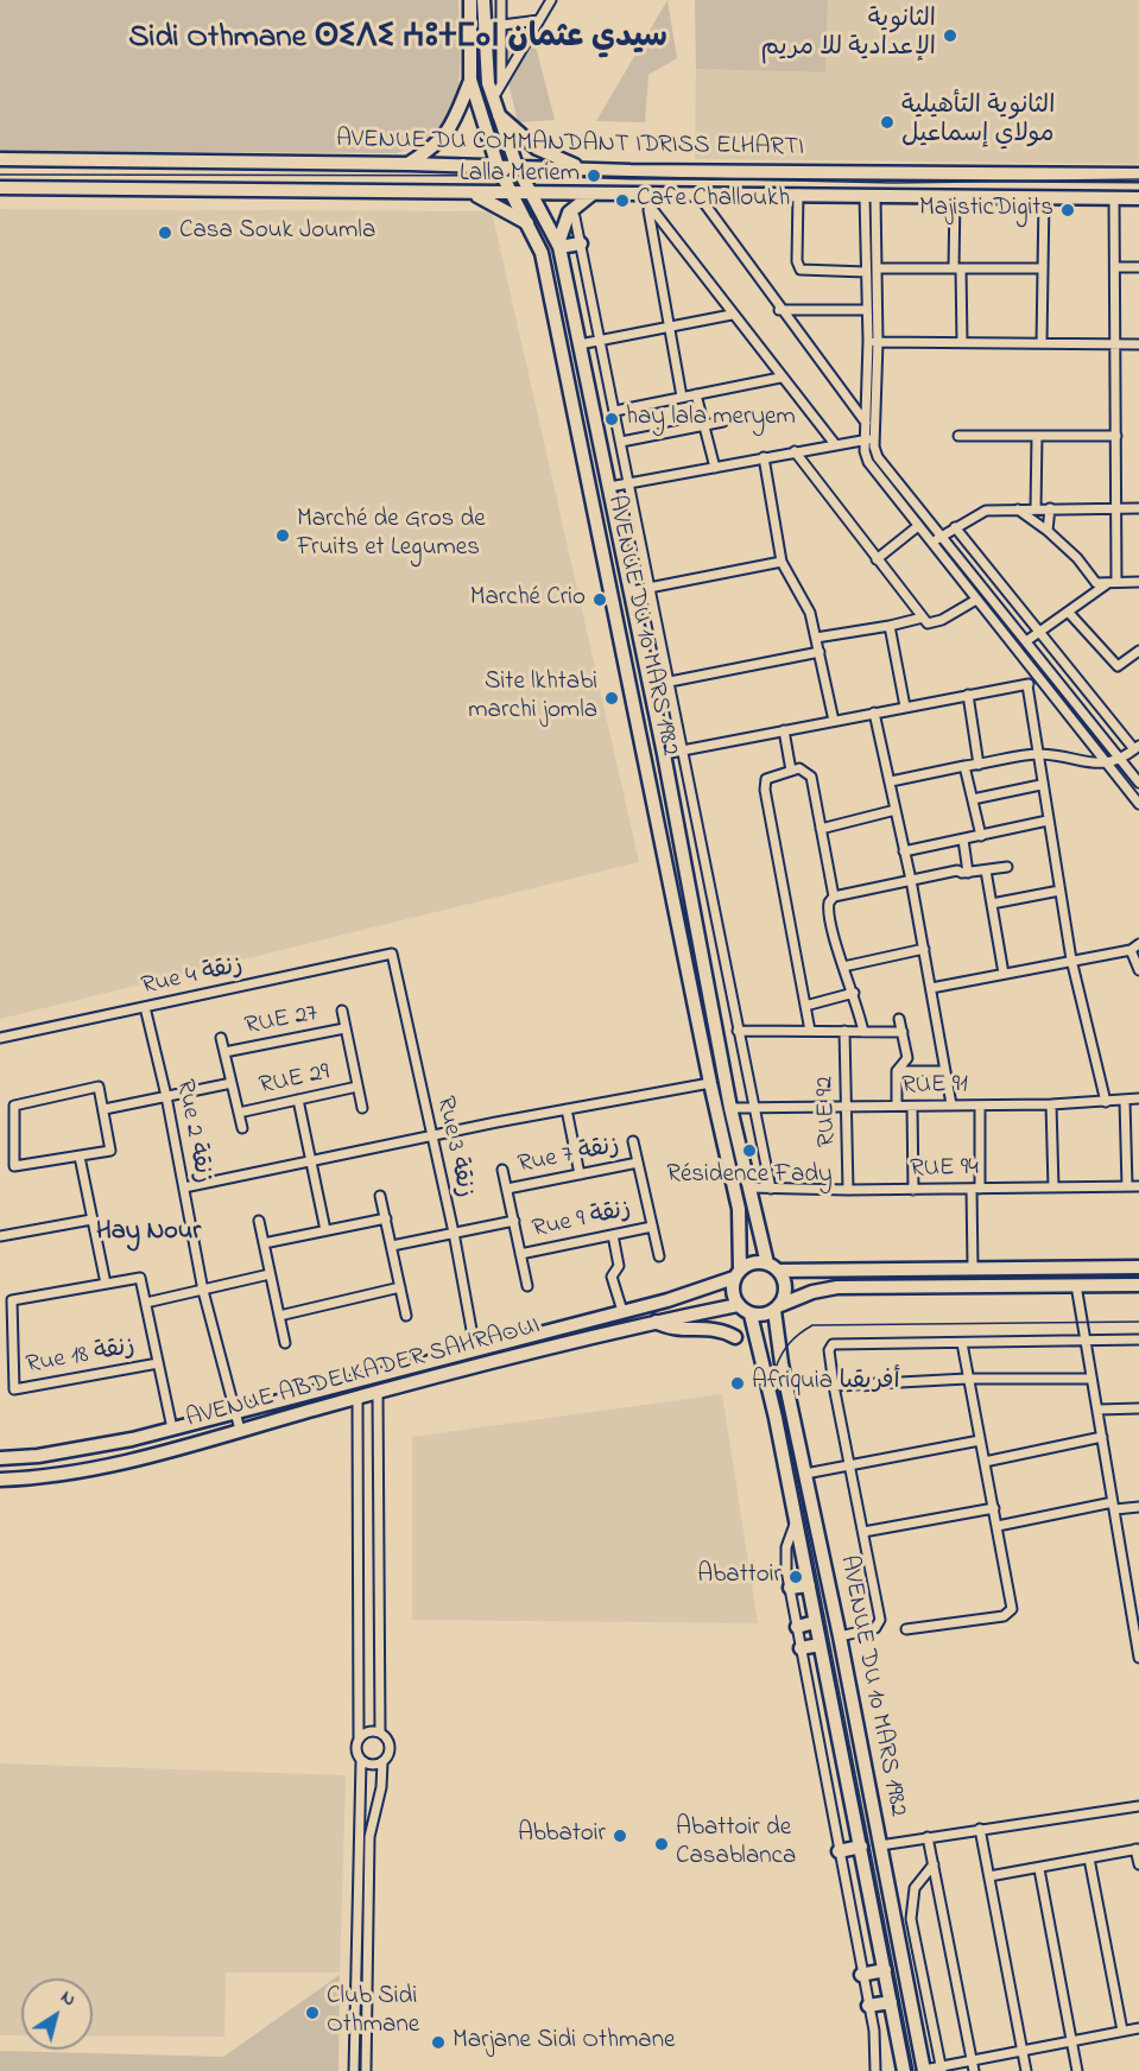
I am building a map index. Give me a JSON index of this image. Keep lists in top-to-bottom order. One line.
{"streets":{"main road":["AVENUE DU COMMANDANT IDRISS ELHARTI","AVENUE DU 10 MARS 1982","AVENUE ABDELKADER SAHRAOUI"],"street":["Rue 4 زنقة","RUE 27","RUE 29","RUE 91","RUE 92","Rue 2 زنقة","Rue 3 زنقة","Rue 7 زنقة","RUE 94","Rue 9 زنقة","Rue 18 زنقة"]},"crossings":[["AVENUE DU COMMANDANT IDRISS ELHARTI","AVENUE DU 10 MARS 1982"],["AVENUE DU 10 MARS 1982","RUE 91"],["AVENUE DU 10 MARS 1982","RUE 94"],["AVENUE DU 10 MARS 1982","AVENUE ABDELKADER SAHRAOUI"],["Rue 4 زنقة","Rue 2 زنقة"],["Rue 4 زنقة","Rue 3 زنقة"],["RUE 91","RUE 92"],["RUE 92","RUE 94"],["Rue 2 زنقة","AVENUE ABDELKADER SAHRAOUI"],["Rue 3 زنقة","AVENUE ABDELKADER SAHRAOUI"]],"districts":["Sidi Othmane ⵙⵉⴷⵉ ⵄⵓⵜⵎⴰⵏ سيدي عثمان","Hay Nour"],"places":["الثانوية الإعدادية للا مريم","الثانوية التأهيلية مولاي إسماعيل","Lalla Meriem","Cafe Challoukh","MajisticDigits","Casa Souk Joumla","hay lala meryem","Marché de Gros de Fruits et Legumes","Marché Crio","Site lkhtabi marchi jomla","Résidence Fady","Afriquia أفريقيا","Abattoir","Abbatoir","Abattoir de Casablanca","Club Sidi Othmane","Marjane Sidi Othmane"],"north":"top right"}
